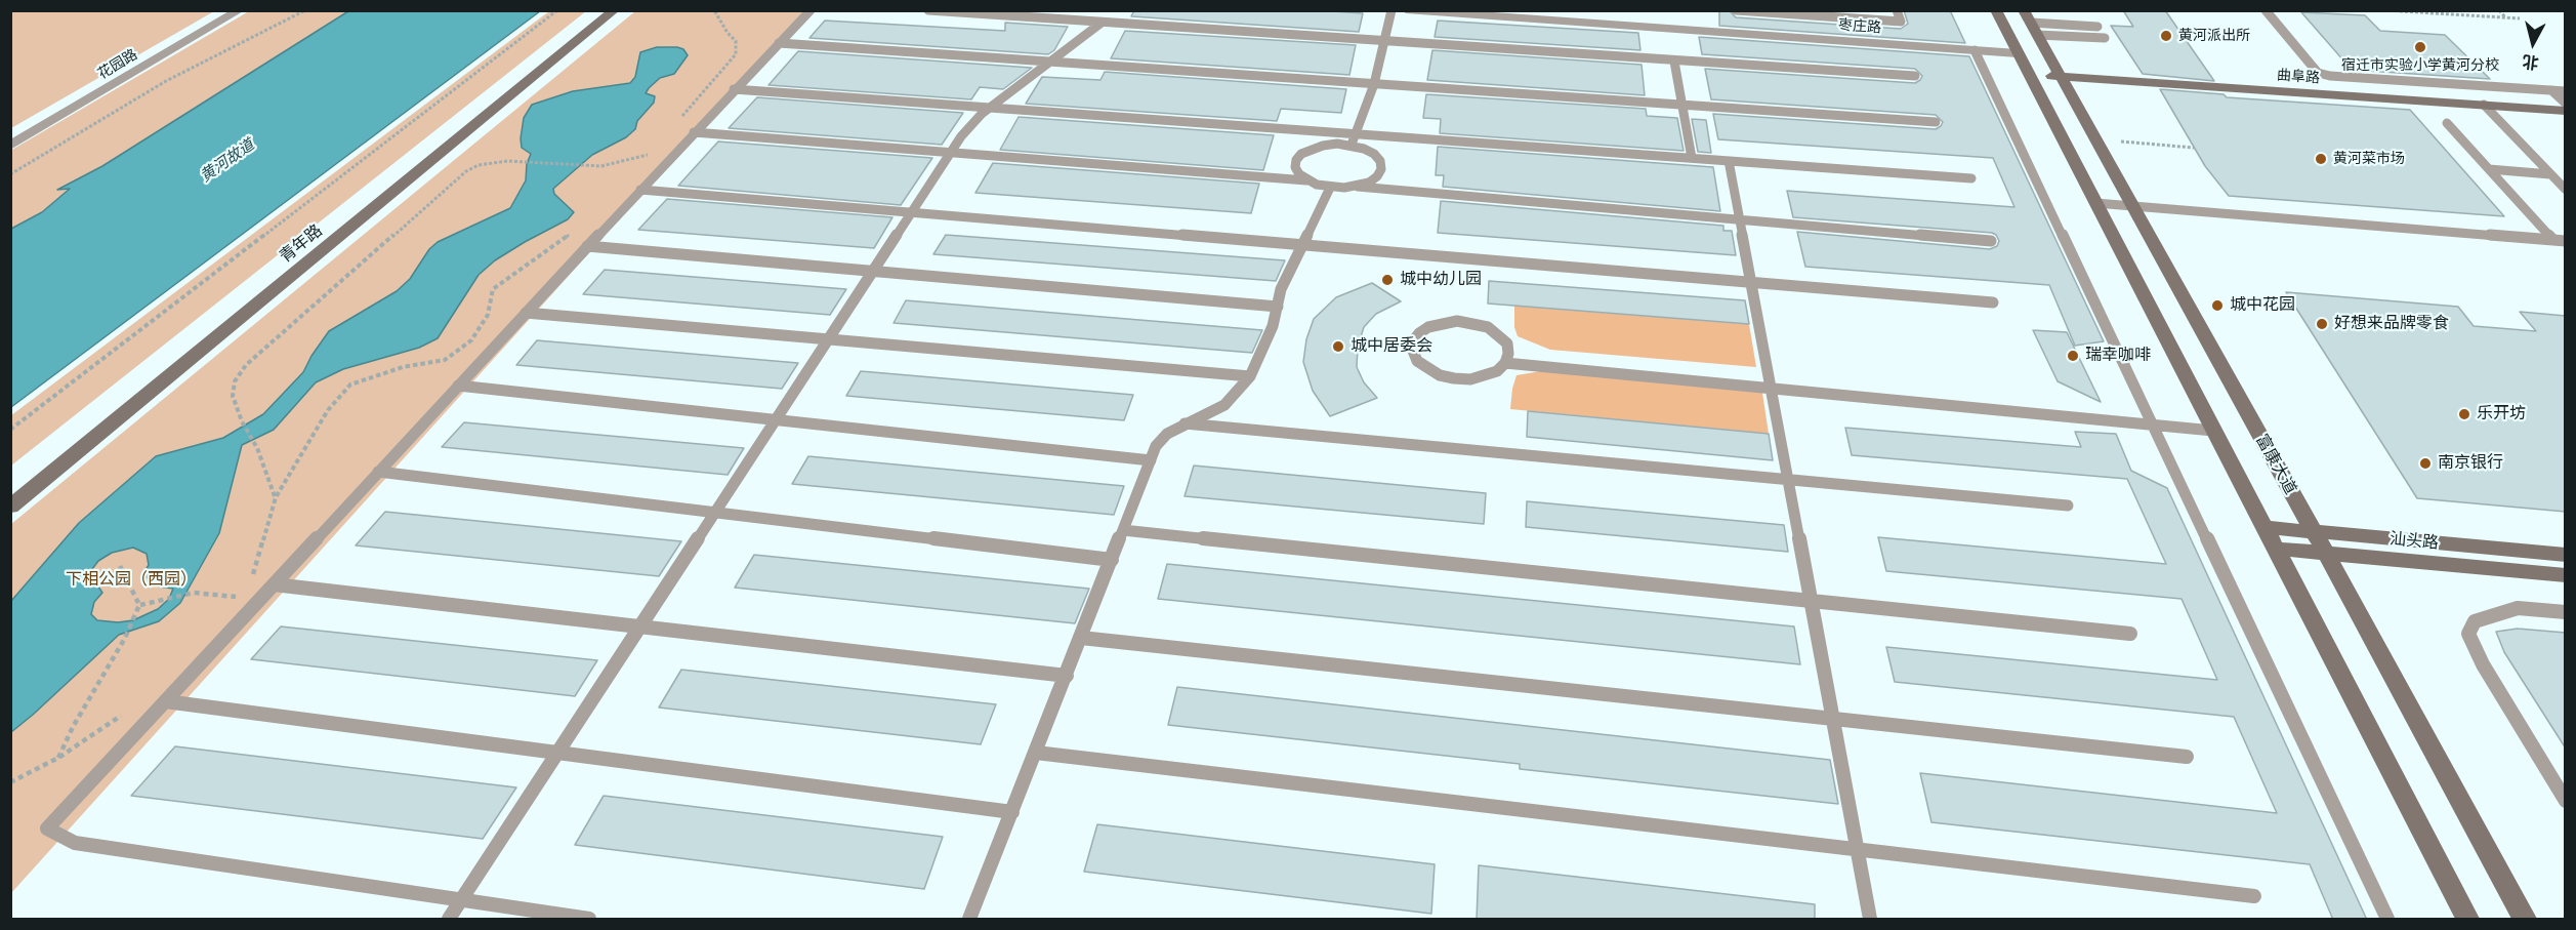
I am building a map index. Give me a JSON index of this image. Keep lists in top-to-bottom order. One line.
{"streets":{"street":["枣庄路","花园路","曲阜路","青年路","富康大道","汕头路"]},"crossings":[["曲阜路","富康大道"],["富康大道","汕头路"]],"water":["黄河故道"],"parks":["下相公园（西园）"],"places":["黄河派出所","宿迁市实验小学黄河分校","黄河菜市场","城中幼儿园","城中花园","好想来品牌零食","城中居委会","瑞幸咖啡","乐开坊","南京银行"],"north":"bottom"}
